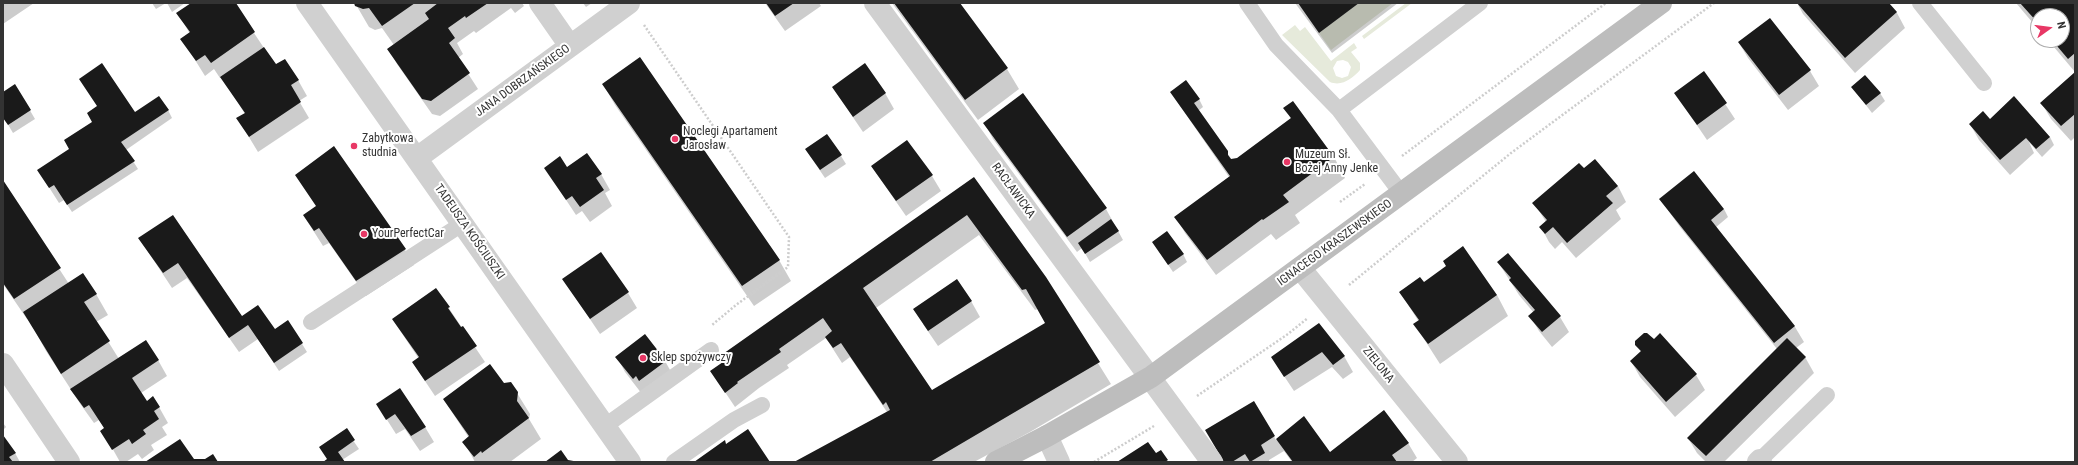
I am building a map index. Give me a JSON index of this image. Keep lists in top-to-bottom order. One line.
{"streets":{"street":["JANA DOBRZAŃSKIEGO","RACŁAWICKA","TADEUSZA KOŚCIUSZKI","IGNACEGO KRASZEWSKIEGO","ZIELONA"]},"crossings":[["JANA DOBRZAŃSKIEGO","TADEUSZA KOŚCIUSZKI"],["RACŁAWICKA","IGNACEGO KRASZEWSKIEGO"],["IGNACEGO KRASZEWSKIEGO","ZIELONA"]],"places":["Noclegi Apartament Jarosław","Zabytkowa studnia","Muzeum Sł. Bożej Anny Jenke","YourPerfectCar","Sklep spożywczy"],"north":"right"}
